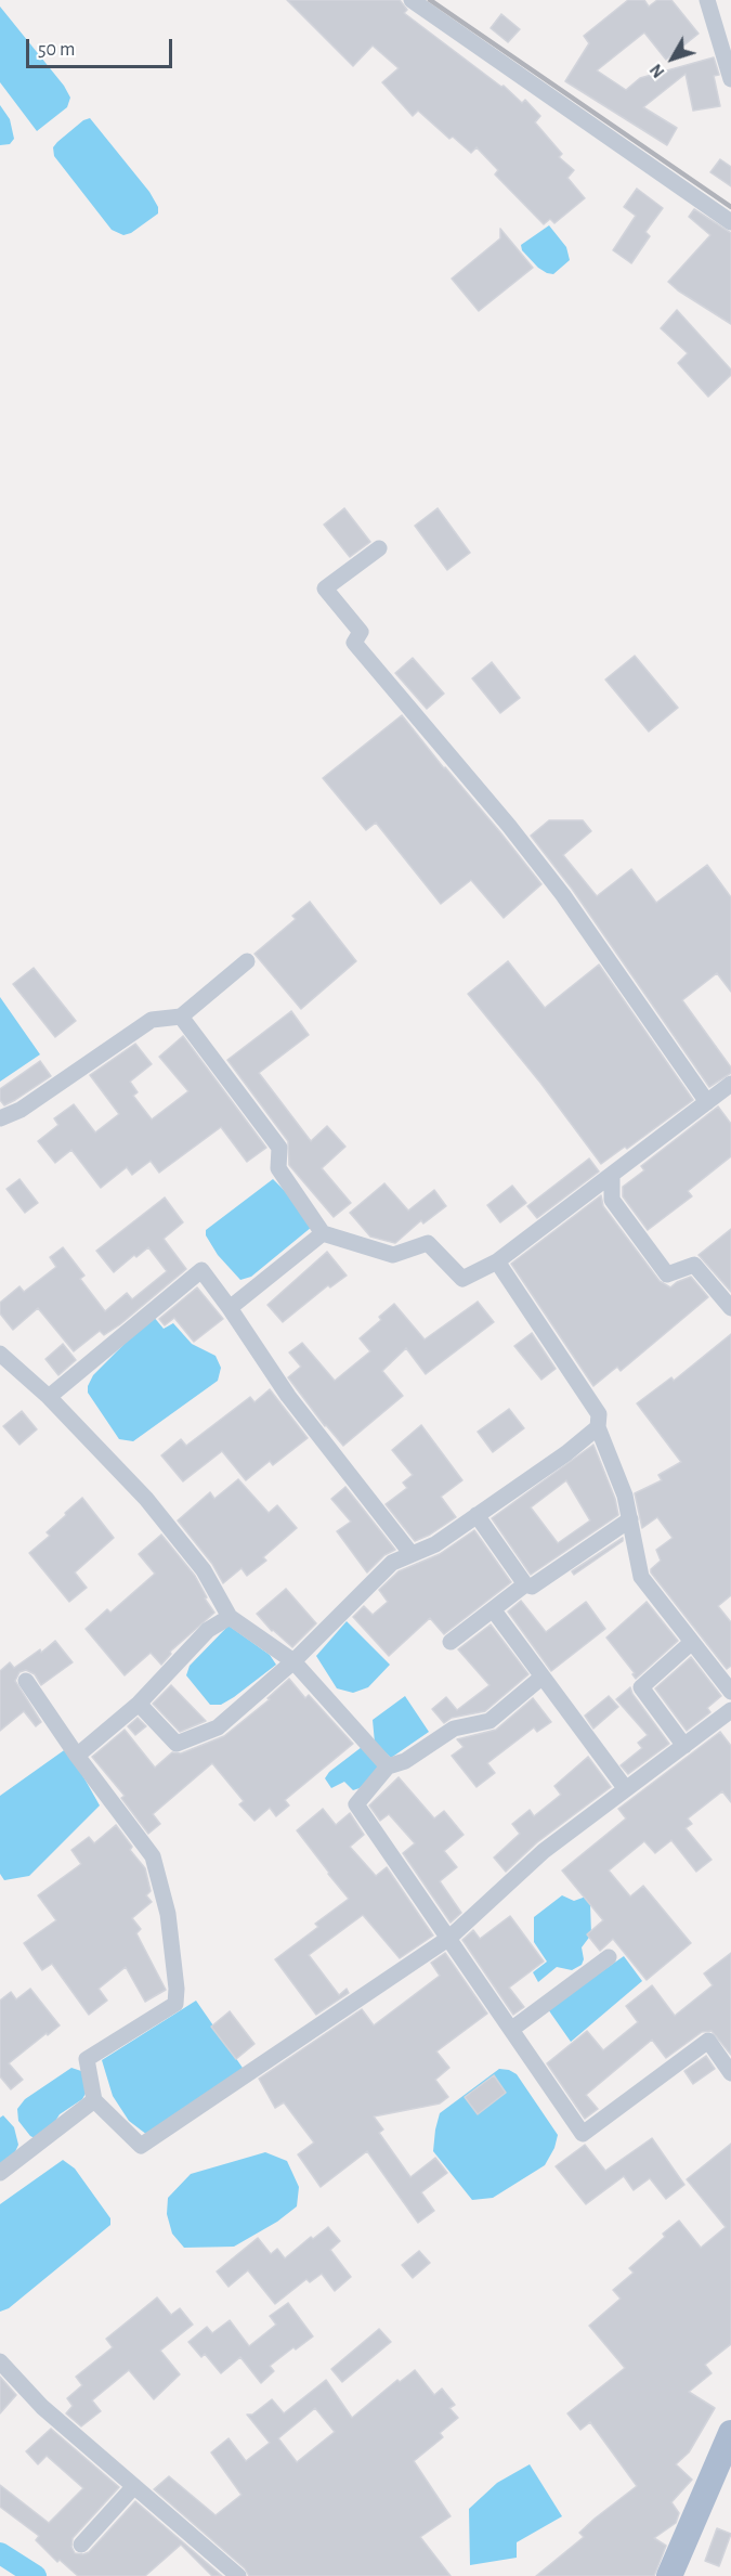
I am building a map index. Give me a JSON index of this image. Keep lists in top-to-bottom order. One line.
{"scale_bar":"50 m","north":"bottom left"}
